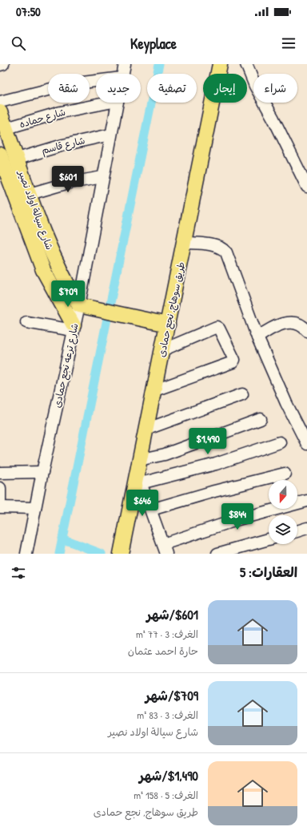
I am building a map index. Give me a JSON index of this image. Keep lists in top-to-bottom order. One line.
{"streets":{"main road":["شارع سيالة اولاد نصير","طريق سوهاج, نجع حمادى"],"street":["شارع حماده","شارع قاسم","شارع ترعه نجع حمادى"]},"crossings":[["شارع حماده","شارع سيالة اولاد نصير"],["شارع قاسم","شارع سيالة اولاد نصير"],["شارع قاسم","شارع ترعه نجع حمادى"],["شارع سيالة اولاد نصير","شارع ترعه نجع حمادى"]],"north":"bottom","page":{"status":"07:50","header":"Keyplace","chip":["شراء","إيجار","تصفية","جديد","شقة"],"price":["$601","$709","$1,490","$646","$844"],"heading":"العقارات: 5","list":[{"name":"$601/شهر","note":"الغرف: 3 · 77 m² · حارة احمد عثمان"},{"name":"$709/شهر","note":"الغرف: 3 · 83 m² · شارع سيالة اولاد نصير"},{"name":"$1,490/شهر","note":"الغرف: 5 · 158 m² · طريق سوهاج, نجع حمادى"}]}}
